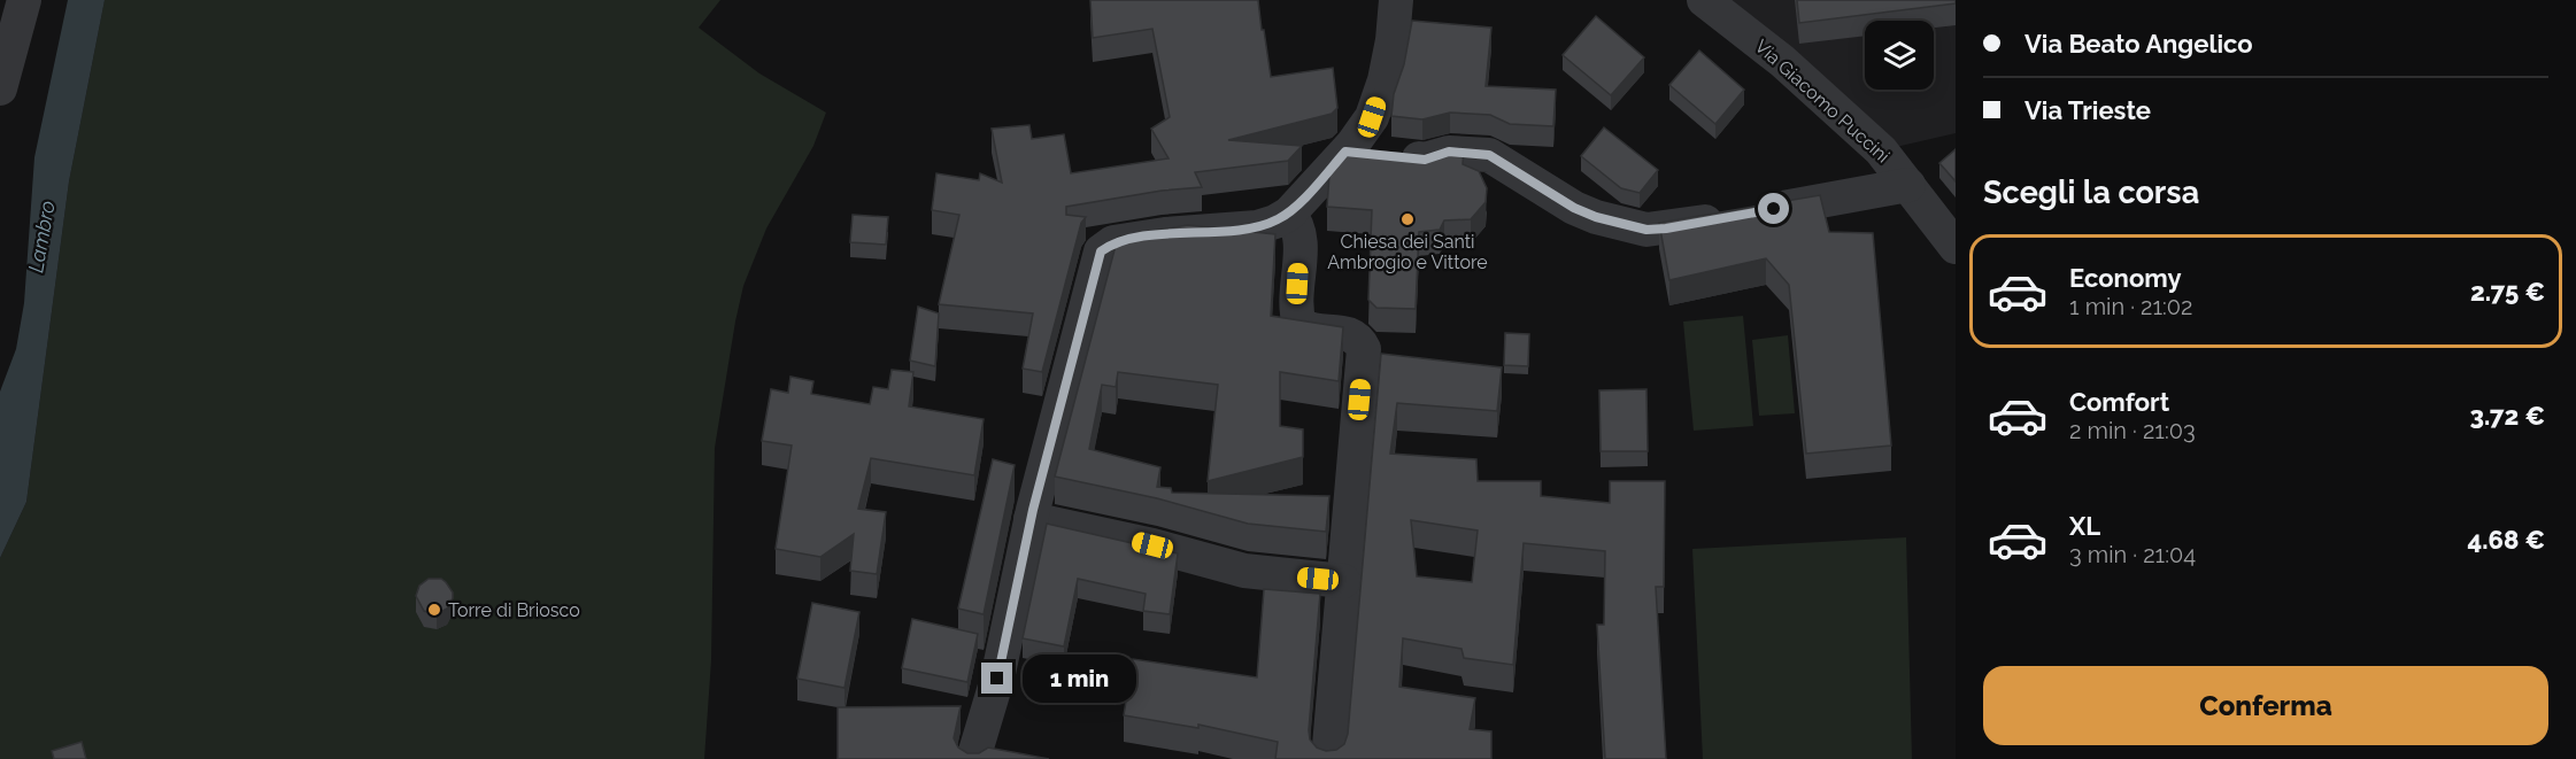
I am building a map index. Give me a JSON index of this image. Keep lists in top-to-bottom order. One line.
{"streets":{"street":["Via Giacomo Puccini"]},"water":["Lambro"],"places":["Chiesa dei Santi Ambrogio e Vittore","Torre di Briosco"],"page":{"banner":["Via Beato Angelico","Via Trieste"],"heading":"Scegli la corsa","list":[{"name":"Economy","note":"1 min · 21:02","value":"2.75 €"},{"name":"Comfort","note":"2 min · 21:03","value":"3.72 €"},{"name":"XL","note":"3 min · 21:04","value":"4.68 €"}],"buttons":"Conferma","bubble":"1 min"}}
